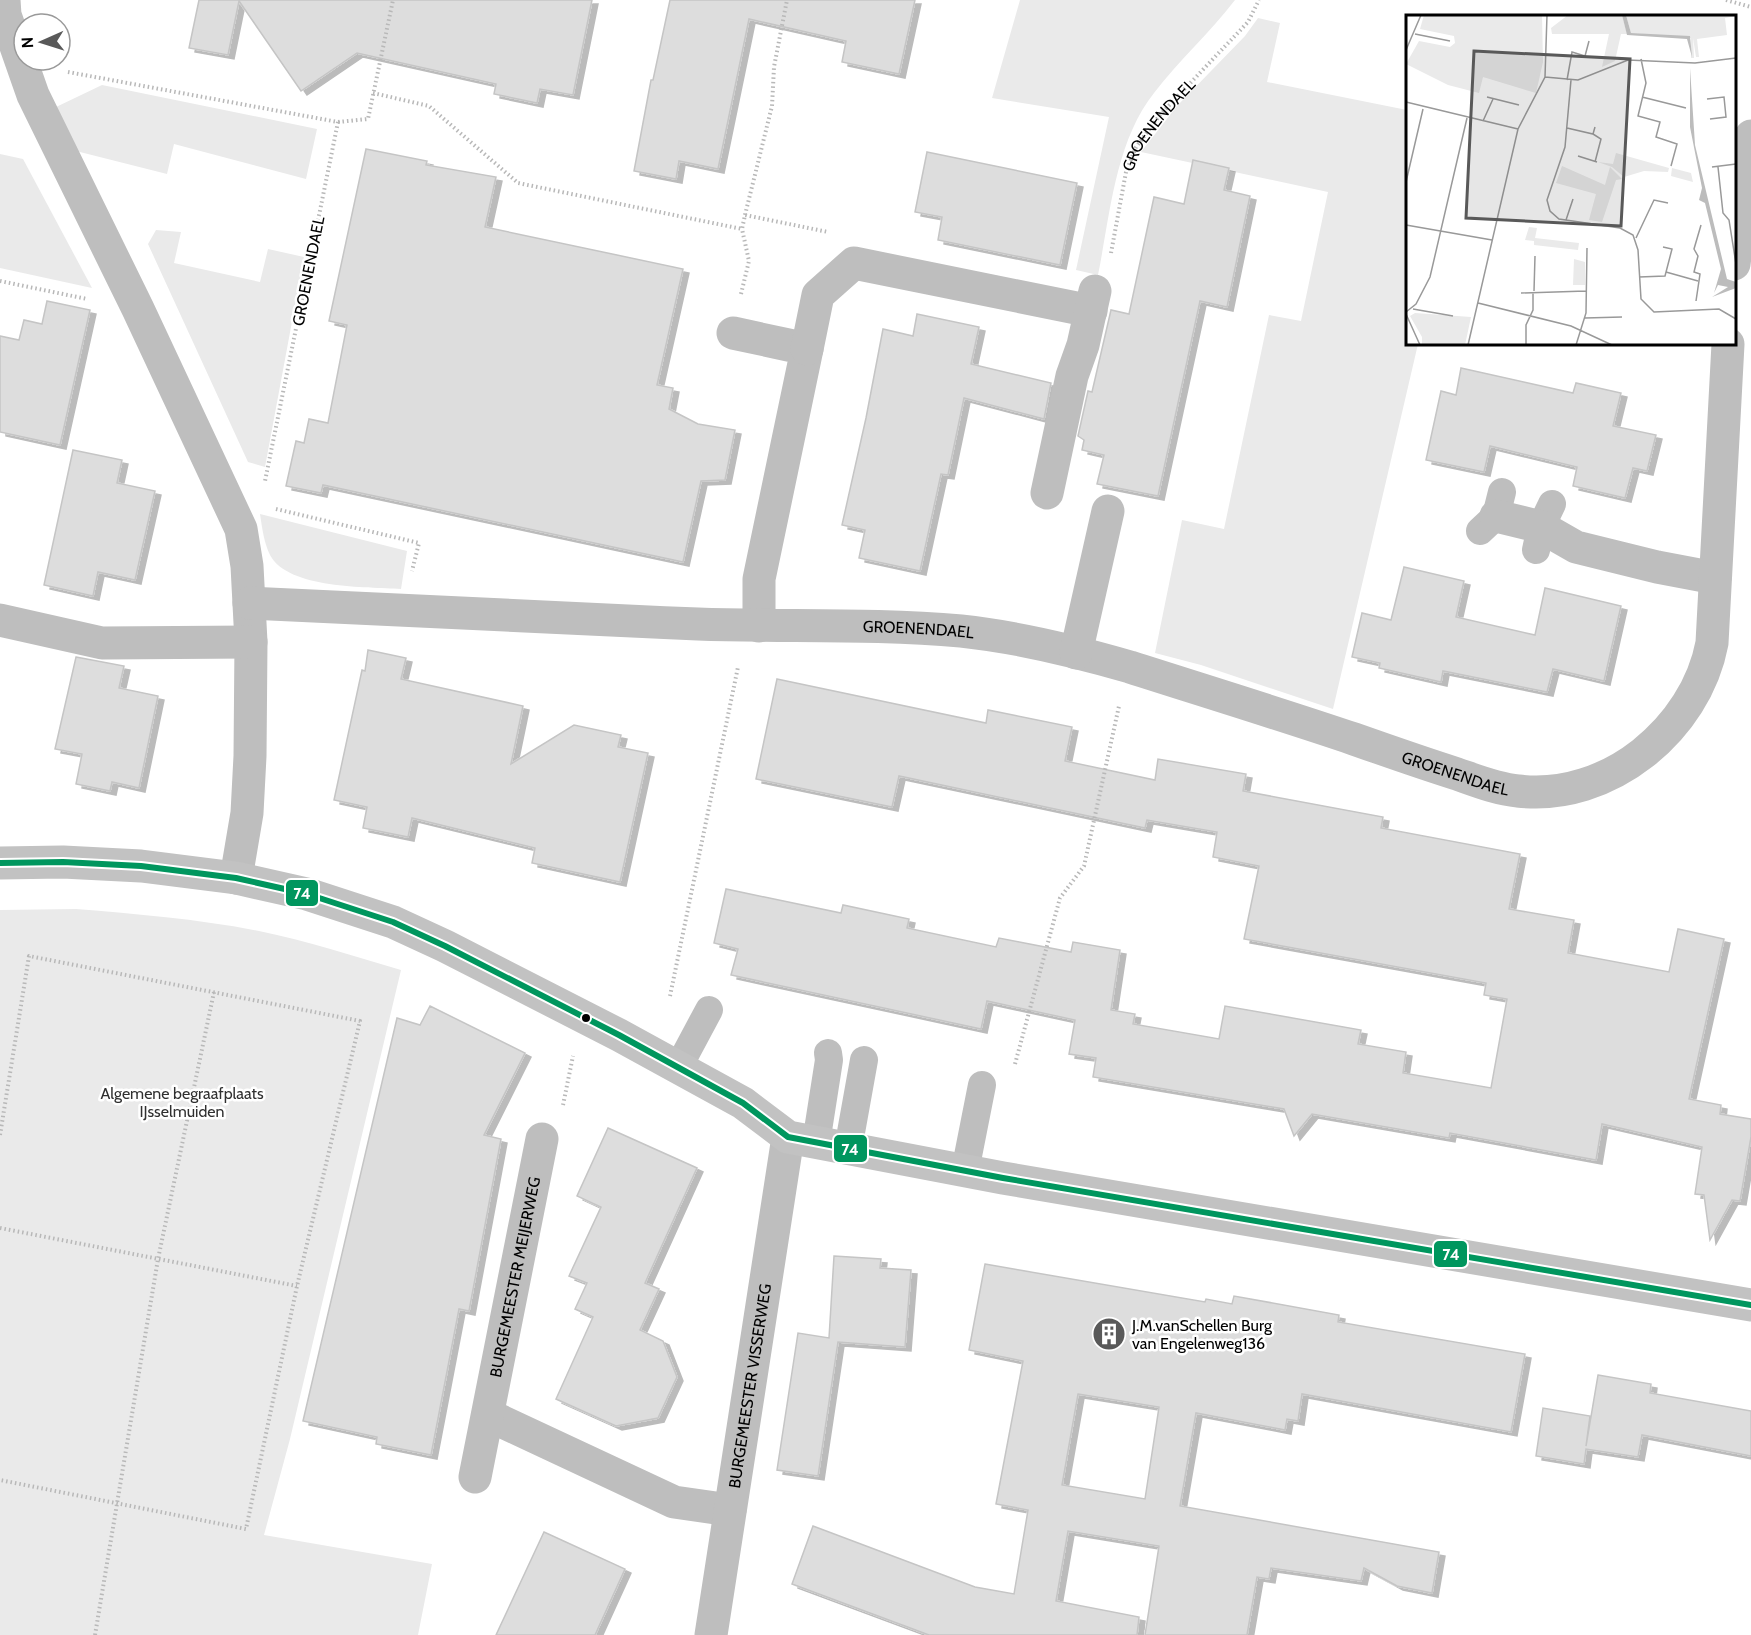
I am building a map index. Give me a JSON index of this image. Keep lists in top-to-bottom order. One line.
{"streets":{"street":["GROENENDAEL","BURGEMEESTER MEIJERWEG","BURGEMEESTER VISSERWEG"]},"parks":["Algemene begraafplaats IJsselmuiden"],"places":{"building":["J.M.vanSchellen Burg van Engelenweg136"]},"lines":["transit line 74"],"north":"left"}
